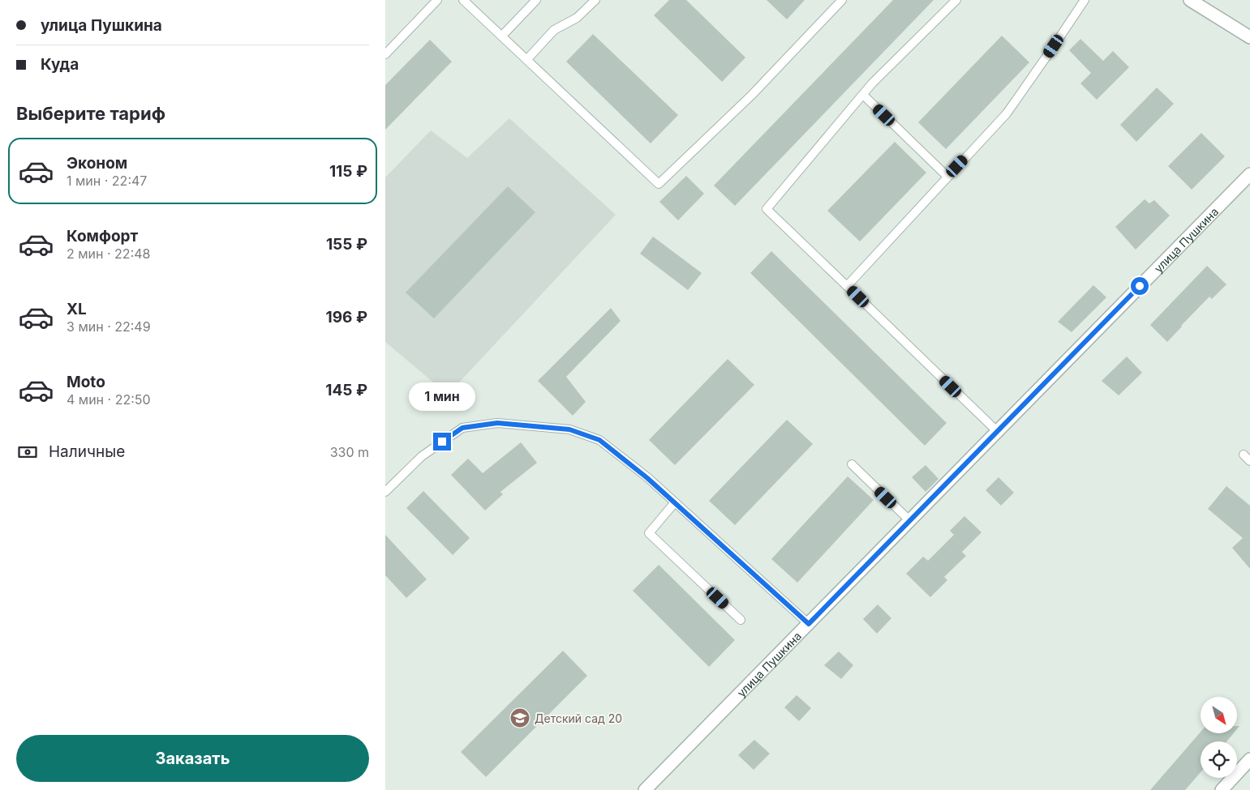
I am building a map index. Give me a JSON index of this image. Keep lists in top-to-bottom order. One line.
{"streets":{"street":["улица Пушкина"]},"places":{"school or university":["Детский сад 20"]},"north":"bottom right","page":{"banner":["улица Пушкина","Куда"],"heading":"Выберите тариф","list":[{"name":"Эконом","note":"1 мин · 22:47","value":"115 ₽"},{"name":"Комфорт","note":"2 мин · 22:48","value":"155 ₽"},{"name":"XL","note":"3 мин · 22:49","value":"196 ₽"},{"name":"Moto","note":"4 мин · 22:50","value":"145 ₽"}],"bubble":"1 мин","pay":["Наличные","330 m"],"buttons":"Заказать"}}
